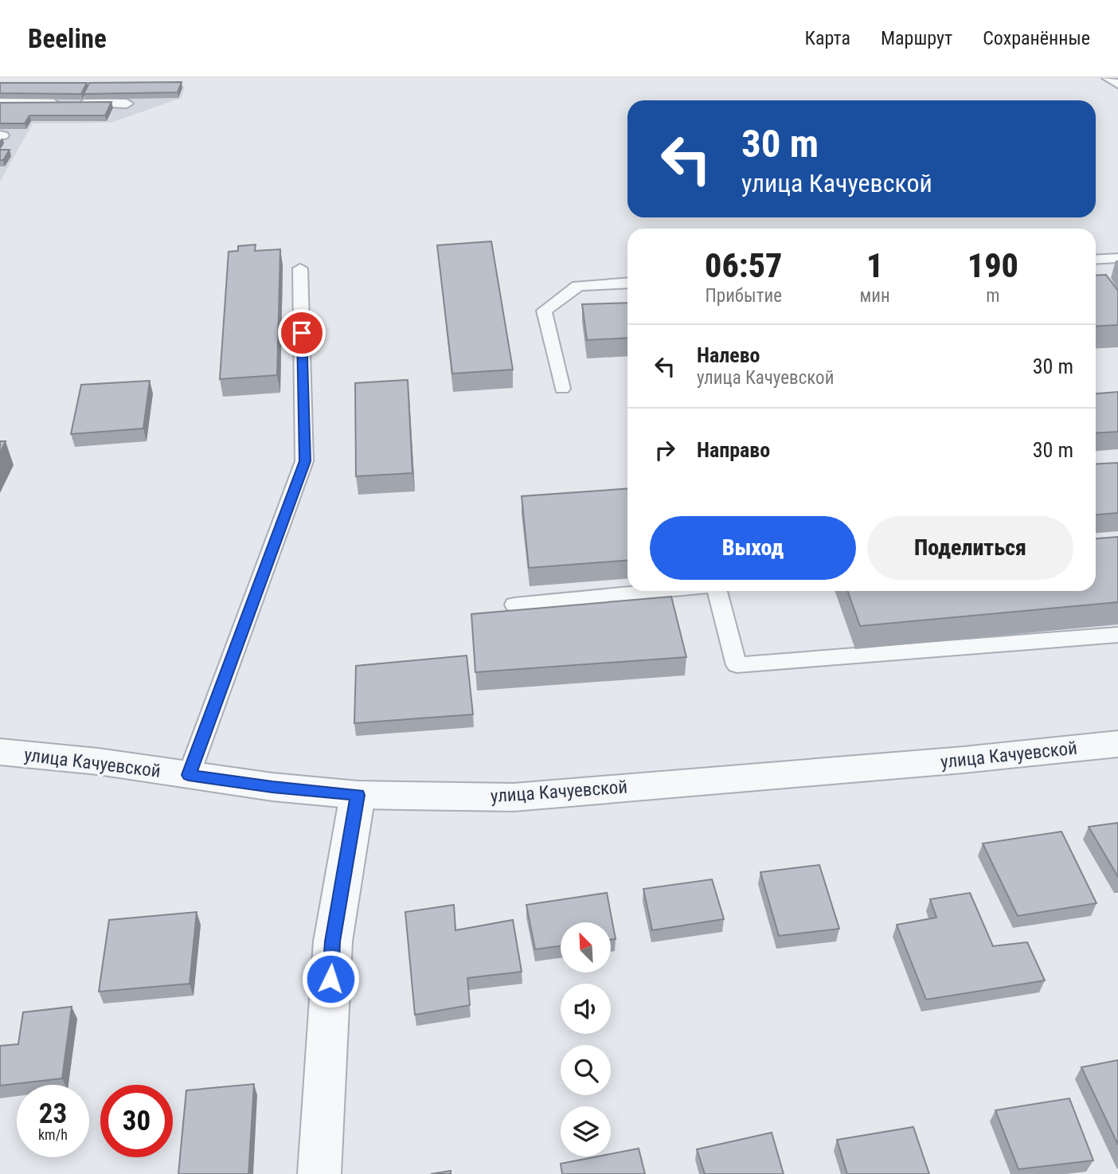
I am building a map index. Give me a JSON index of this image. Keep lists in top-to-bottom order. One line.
{"streets":{"street":["улица Качуевской"]},"north":"top left","page":{"header":"Beeline","nav":["Карта","Маршрут","Сохранённые"],"turn":["30 m","улица Качуевской"],"eta":["06:57","Прибытие","1","мин","190","m"],"list":[{"name":"Налево","note":"улица Качуевской","value":"30 m"},{"name":"Направо","value":"30 m"}],"buttons":["Выход","Поделиться"],"speed":"23 km/h","limit":"30"}}
